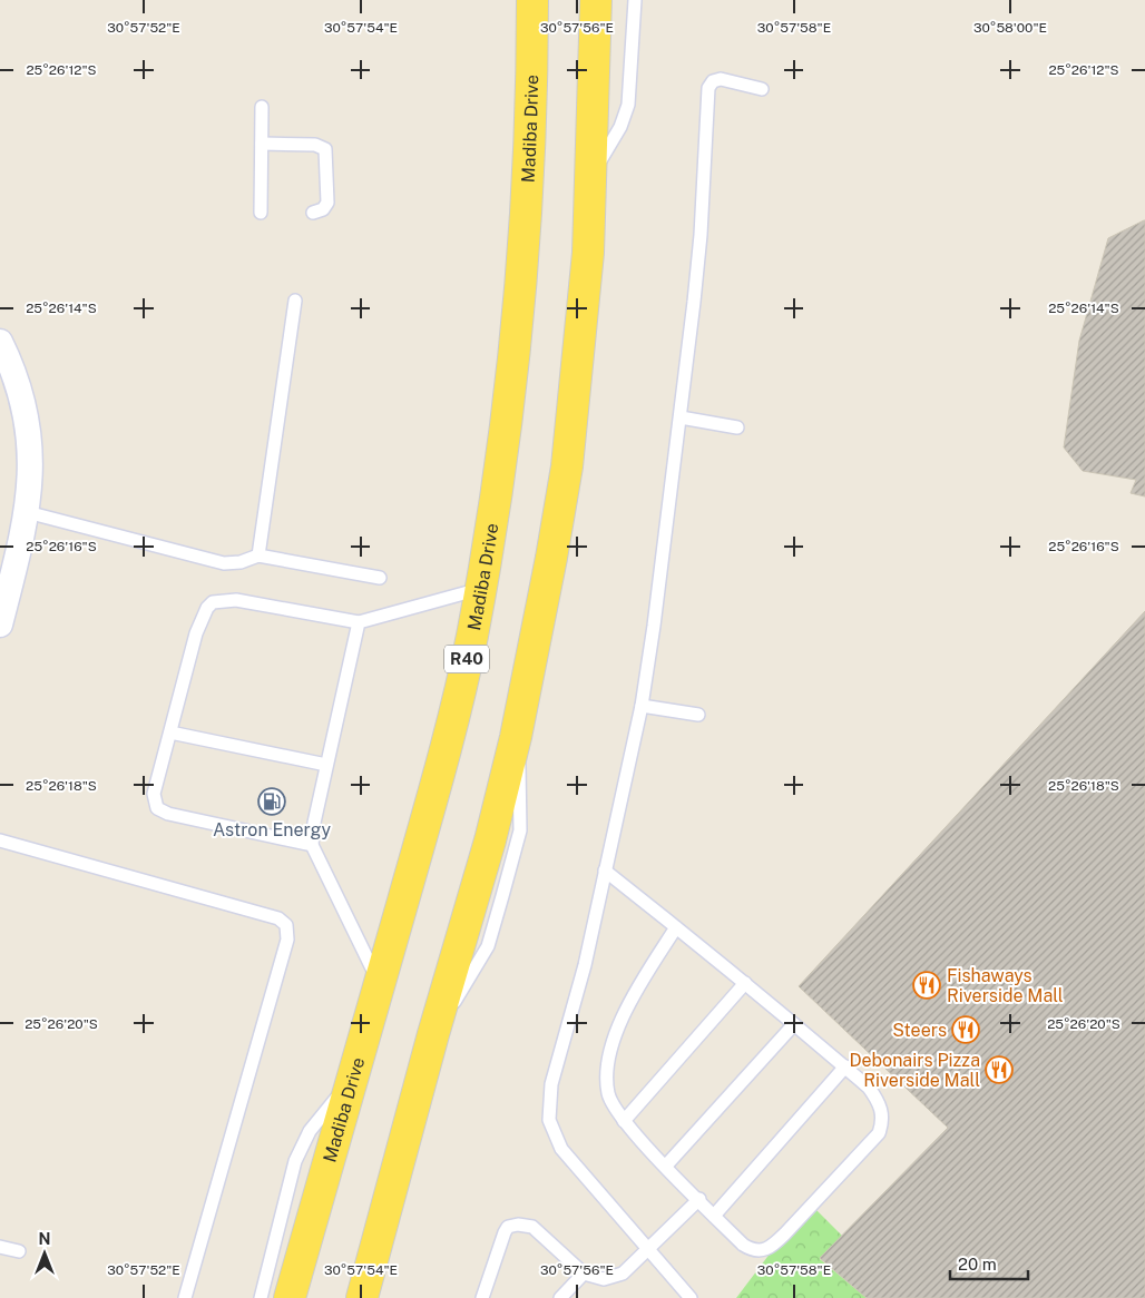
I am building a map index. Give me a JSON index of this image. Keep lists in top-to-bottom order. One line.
{"streets":{"main road":["Madiba Drive","R40"]},"places":{"fuel station":["Astron Energy"],"restaurant":["Fishaways Riverside Mall","Steers","Debonairs Pizza Riverside Mall"]},"scale_bar":"20 m","north":"top","coordinates":["30°57'52\"E","30°57'54\"E","30°57'56\"E","30°57'58\"E","30°58'00\"E","25°26'12\"S","25°26'14\"S","25°26'16\"S","25°26'18\"S","25°26'20\"S"]}
